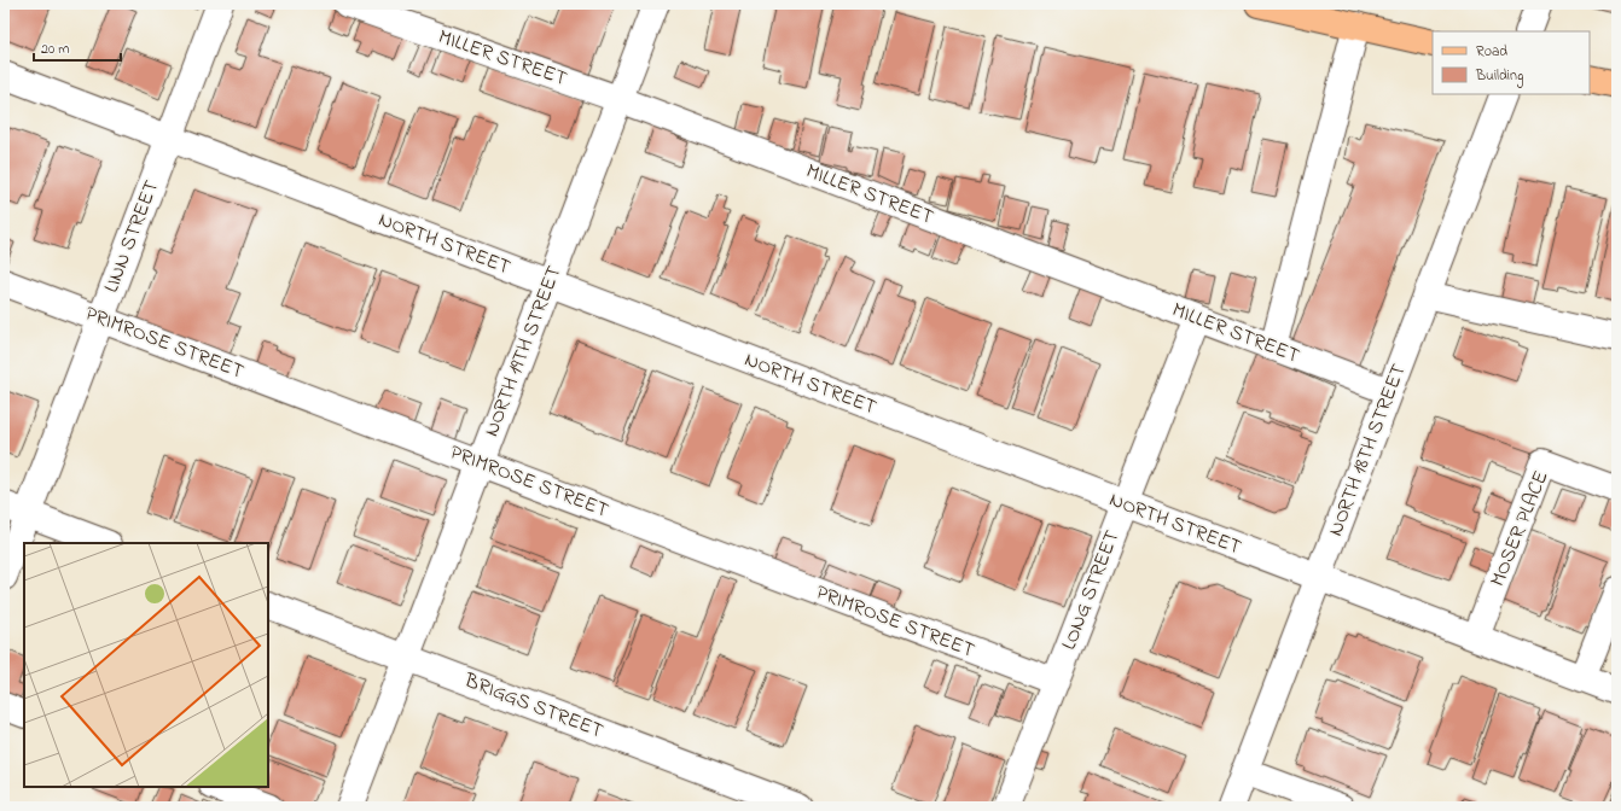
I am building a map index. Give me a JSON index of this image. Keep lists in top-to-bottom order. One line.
{"streets":{"street":["MILLER STREET","LINN STREET","NORTH STREET","PRIMROSE STREET","NORTH 19TH STREET","NORTH 18TH STREET","MOSER PLACE","LONG STREET","BRIGGS STREET"]},"crossings":[["MILLER STREET","NORTH 19TH STREET"],["MILLER STREET","NORTH 18TH STREET"],["MILLER STREET","LONG STREET"],["LINN STREET","NORTH STREET"],["LINN STREET","PRIMROSE STREET"],["NORTH STREET","NORTH 19TH STREET"],["NORTH STREET","NORTH 18TH STREET"],["NORTH STREET","MOSER PLACE"],["NORTH STREET","LONG STREET"],["PRIMROSE STREET","NORTH 19TH STREET"],["PRIMROSE STREET","LONG STREET"],["NORTH 19TH STREET","BRIGGS STREET"]],"legend":["Road","Building"],"scale_bar":"20 m"}
